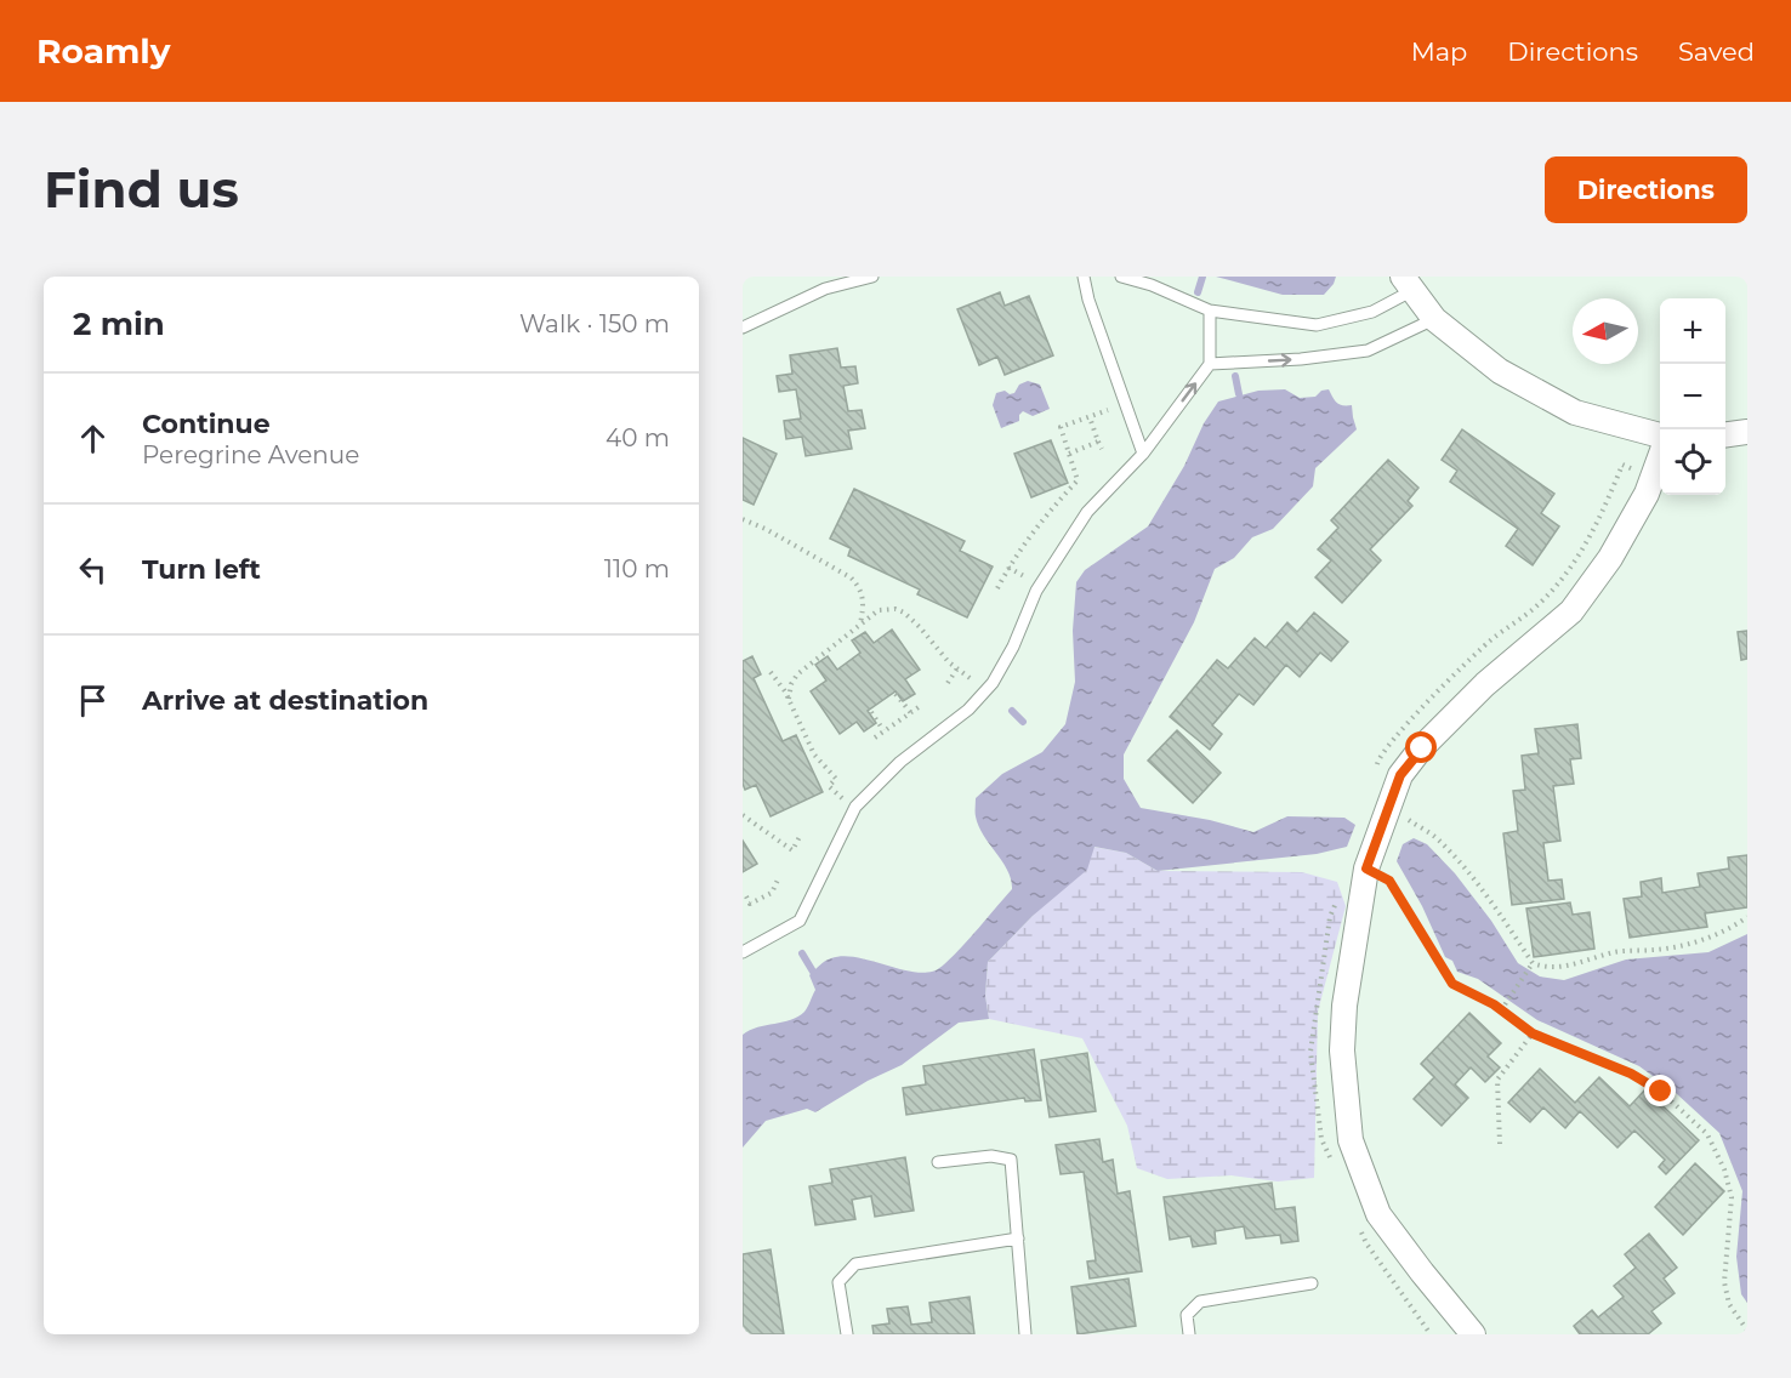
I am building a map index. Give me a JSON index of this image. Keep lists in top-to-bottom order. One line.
{"north":"left","page":{"header":"Roamly","nav":["Map","Directions","Saved"],"buttons":"Directions","title":"Find us","heading":["2 min","Walk · 150 m"],"map_buttons":["+","−"],"list":[["Continue","Peregrine Avenue","40 m"],["Turn left","110 m"],"Arrive at destination"]}}
